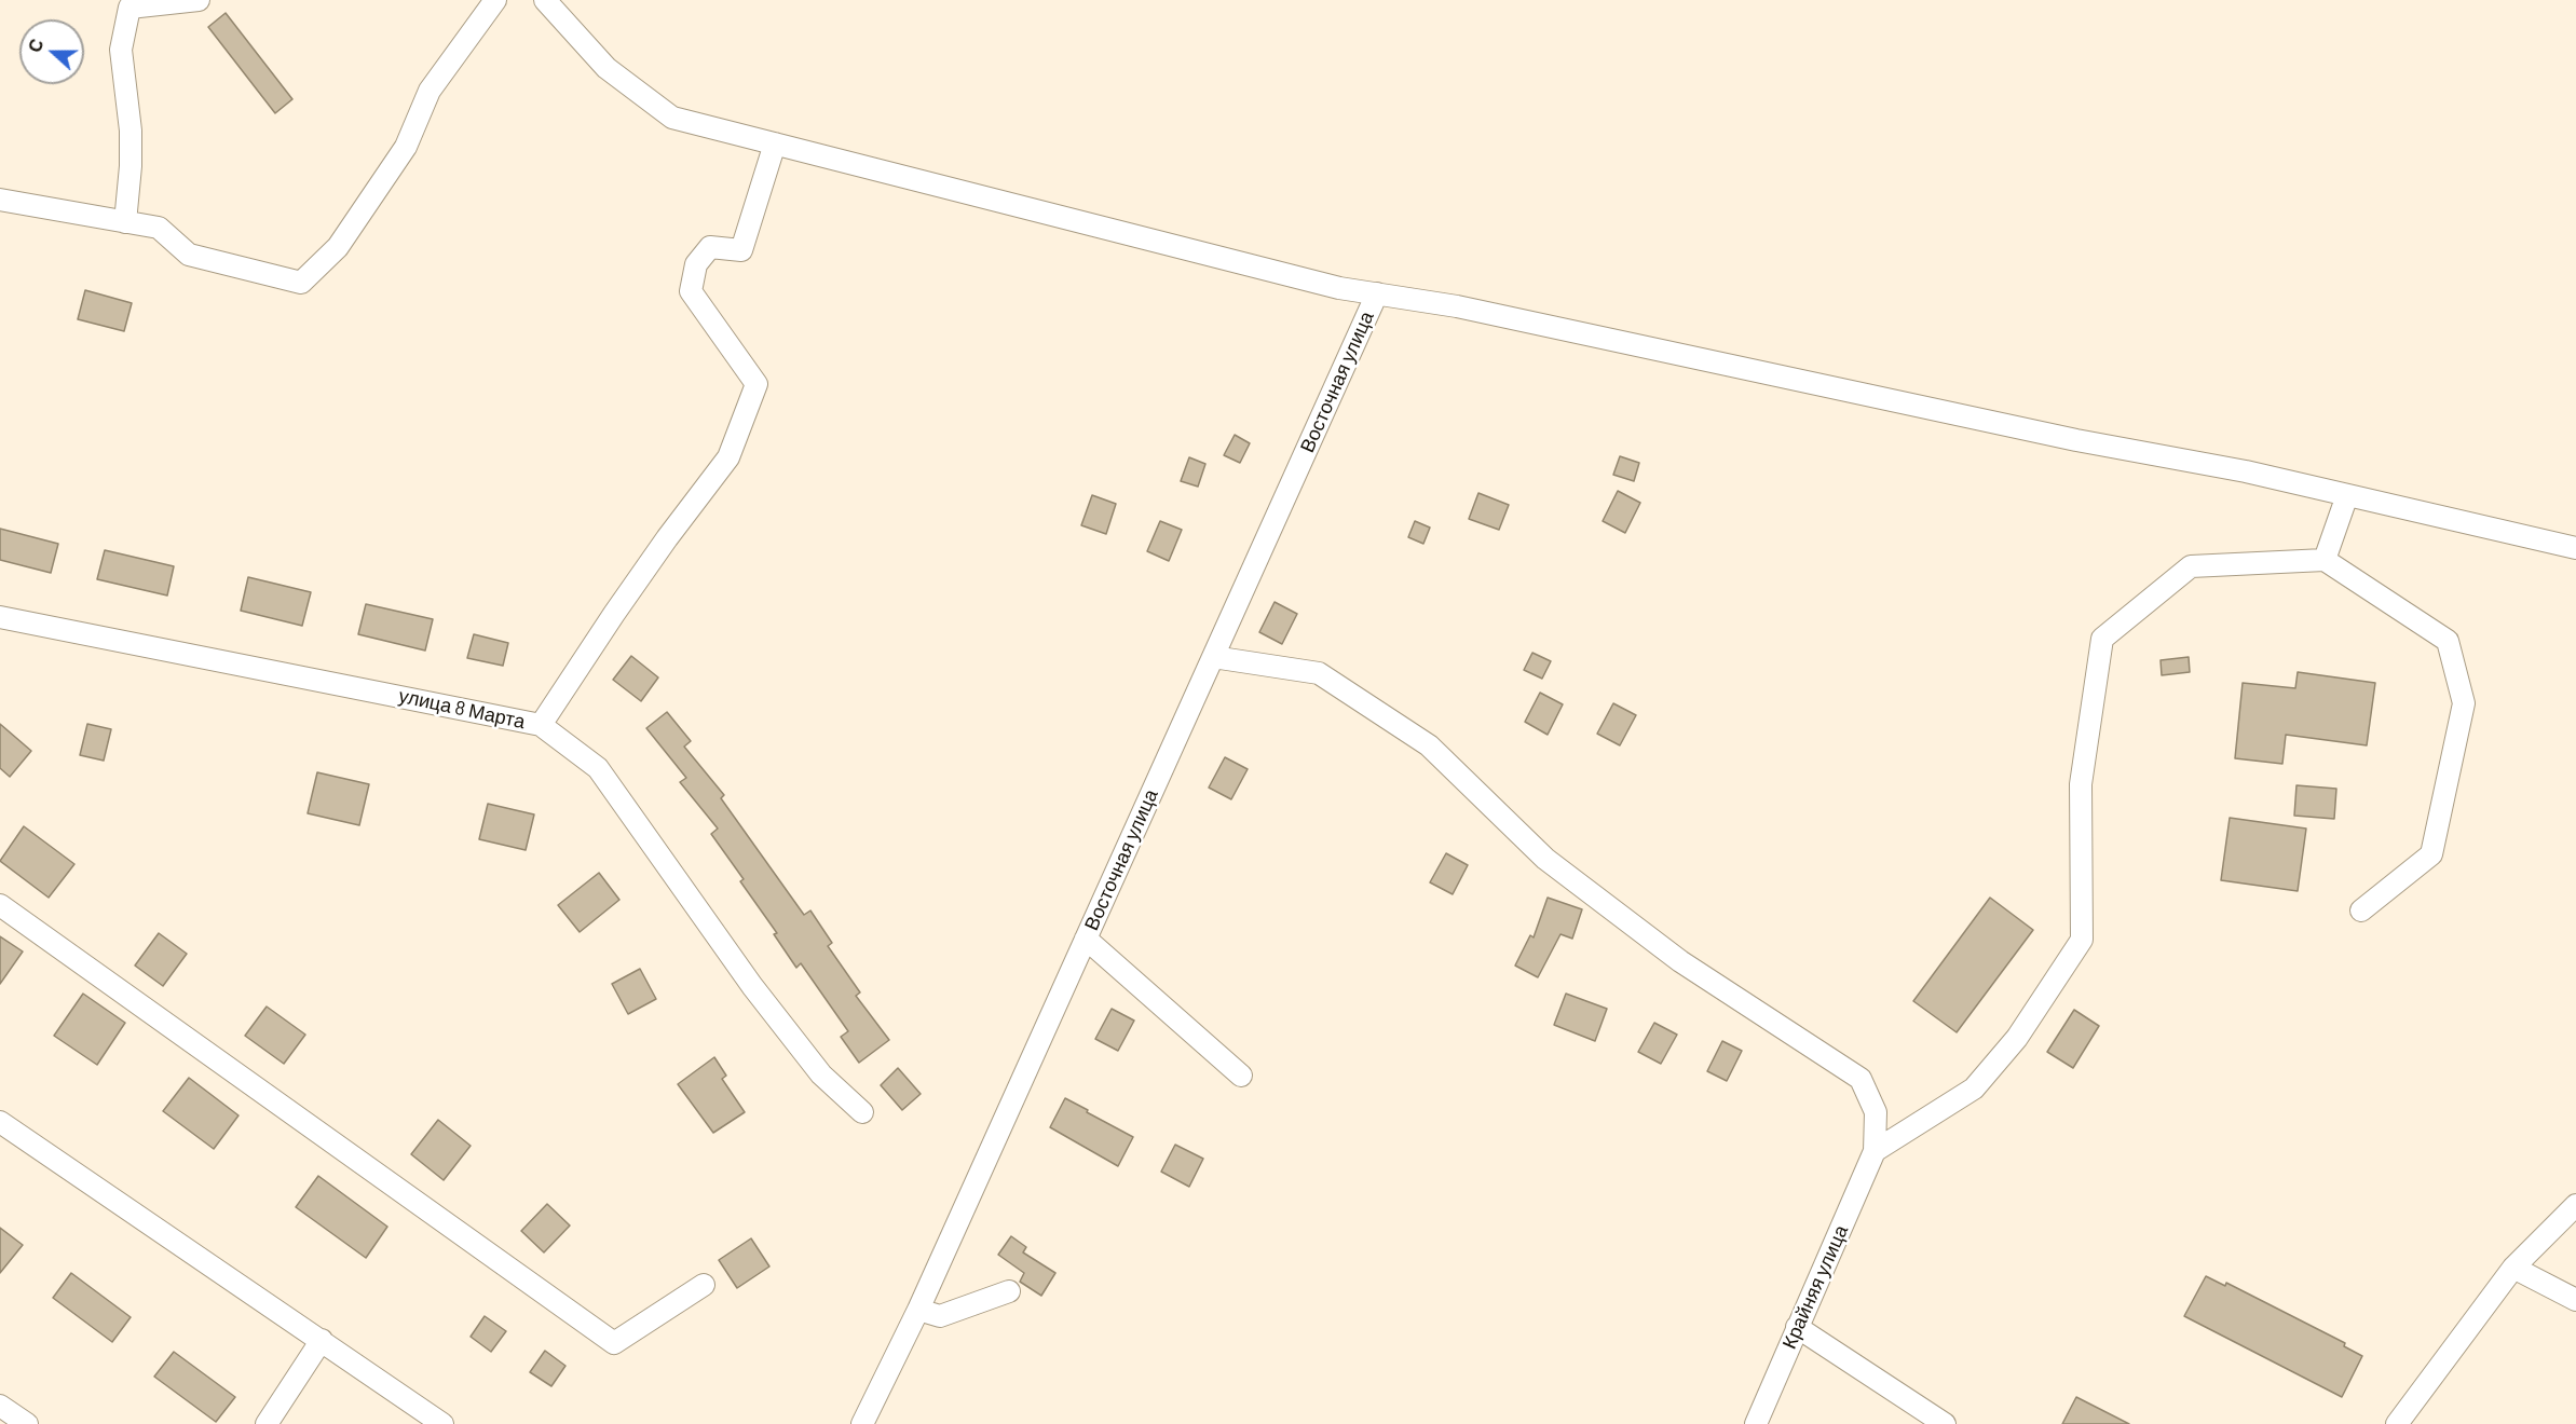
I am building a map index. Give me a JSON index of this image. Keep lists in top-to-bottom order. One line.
{"streets":{"street":["Восточная улица","улица 8 Марта","Крайняя улица"]},"north":"left"}
